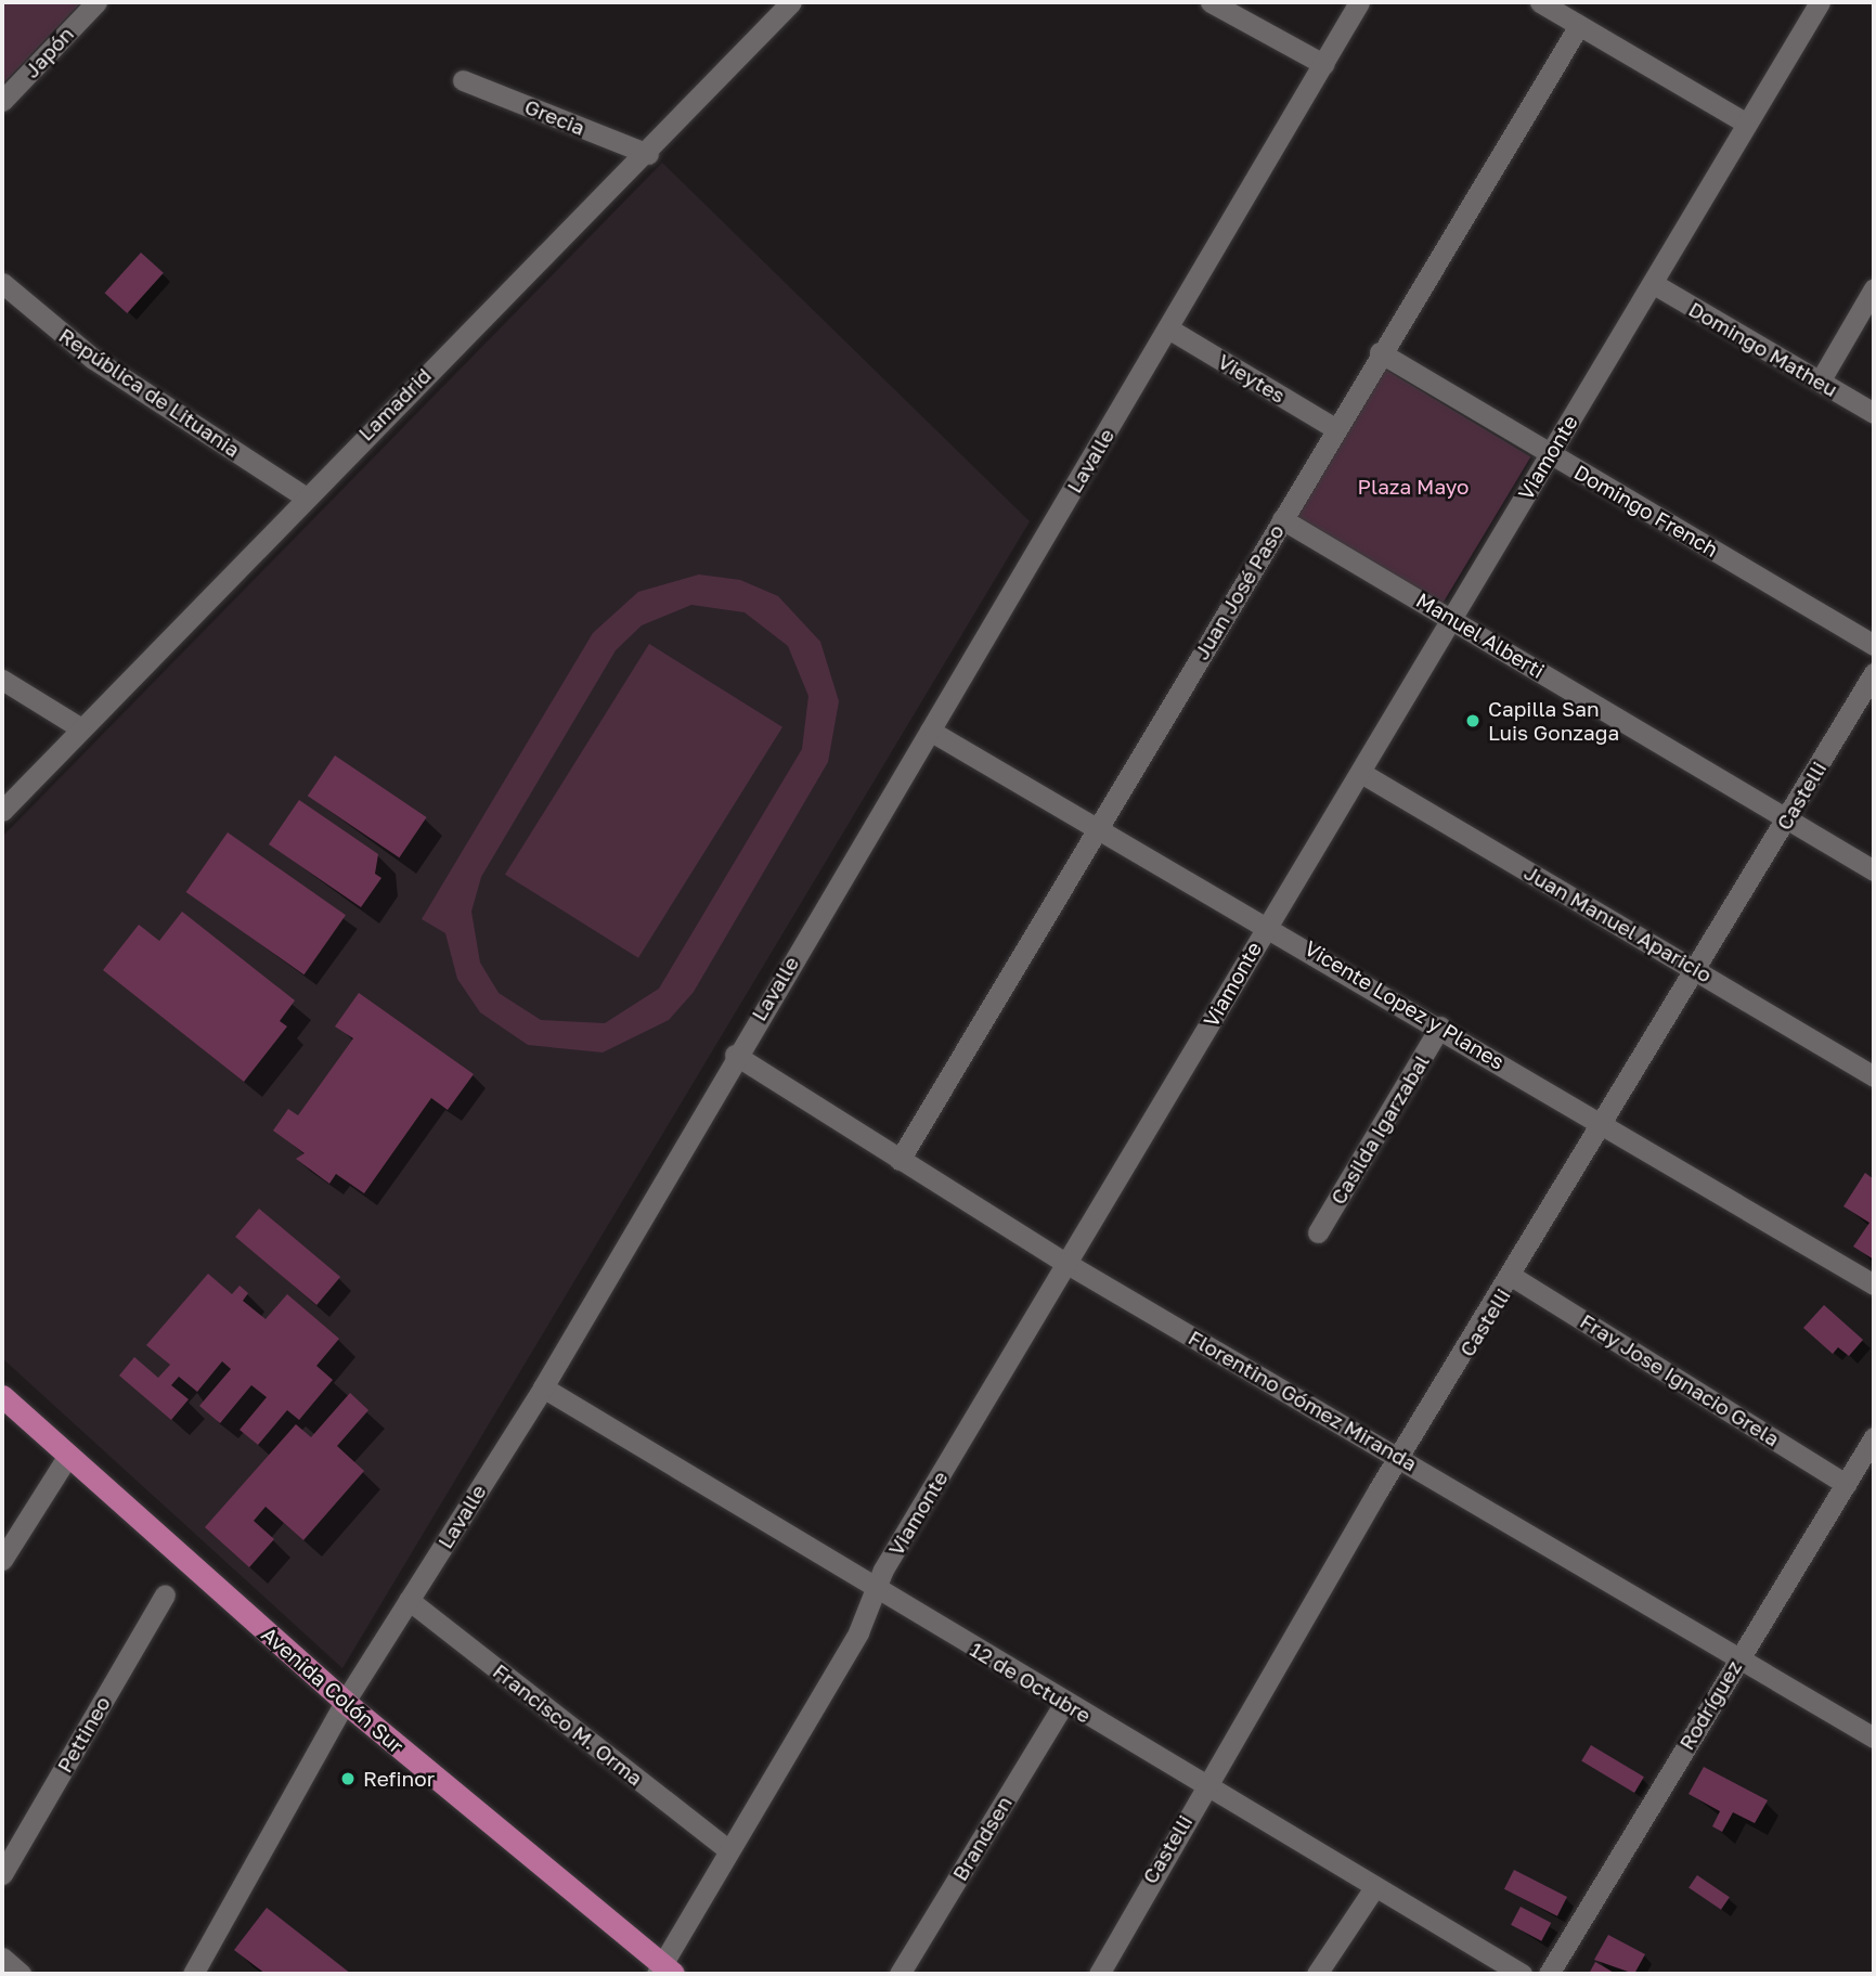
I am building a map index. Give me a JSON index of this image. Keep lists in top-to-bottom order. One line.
{"streets":{"main road":["Avenida Colón Sur"],"street":["Japón","Grecia","Domingo Matheu","Vieytes","República de Lituania","Lamadrid","Viamonte","Lavalle","Domingo French","Juan José Paso","Manuel Alberti","Castelli","Juan Manuel Aparicio","Vicente Lopez y Planes","Casilda Igarzabal","Fray Jose Ignacio Grela","Florentino Gómez Miranda","12 de Octubre","Rodríguez","Francisco M. Orma","Pettineo","Brandsen"]},"crossings":[["Grecia","Lamadrid"],["Domingo Matheu","Viamonte"],["Vieytes","Lavalle"],["Vieytes","Juan José Paso"],["República de Lituania","Lamadrid"],["Viamonte","Domingo French"],["Viamonte","Manuel Alberti"],["Viamonte","Juan Manuel Aparicio"],["Viamonte","Vicente Lopez y Planes"],["Viamonte","Florentino Gómez Miranda"],["Viamonte","12 de Octubre"],["Viamonte","Avenida Colón Sur"],["Viamonte","Francisco M. Orma"],["Lavalle","Vicente Lopez y Planes"],["Lavalle","Florentino Gómez Miranda"],["Lavalle","12 de Octubre"],["Lavalle","Avenida Colón Sur"],["Lavalle","Francisco M. Orma"],["Domingo French","Juan José Paso"],["Juan José Paso","Manuel Alberti"],["Juan José Paso","Vicente Lopez y Planes"],["Juan José Paso","Florentino Gómez Miranda"],["Manuel Alberti","Castelli"],["Castelli","Juan Manuel Aparicio"],["Castelli","Vicente Lopez y Planes"],["Castelli","Fray Jose Ignacio Grela"],["Castelli","Florentino Gómez Miranda"],["Castelli","12 de Octubre"],["Vicente Lopez y Planes","Casilda Igarzabal"],["Fray Jose Ignacio Grela","Rodríguez"],["Florentino Gómez Miranda","Rodríguez"],["12 de Octubre","Brandsen"]],"parks":["Plaza Mayo"],"places":["Capilla San Luis Gonzaga","Refinor"]}
